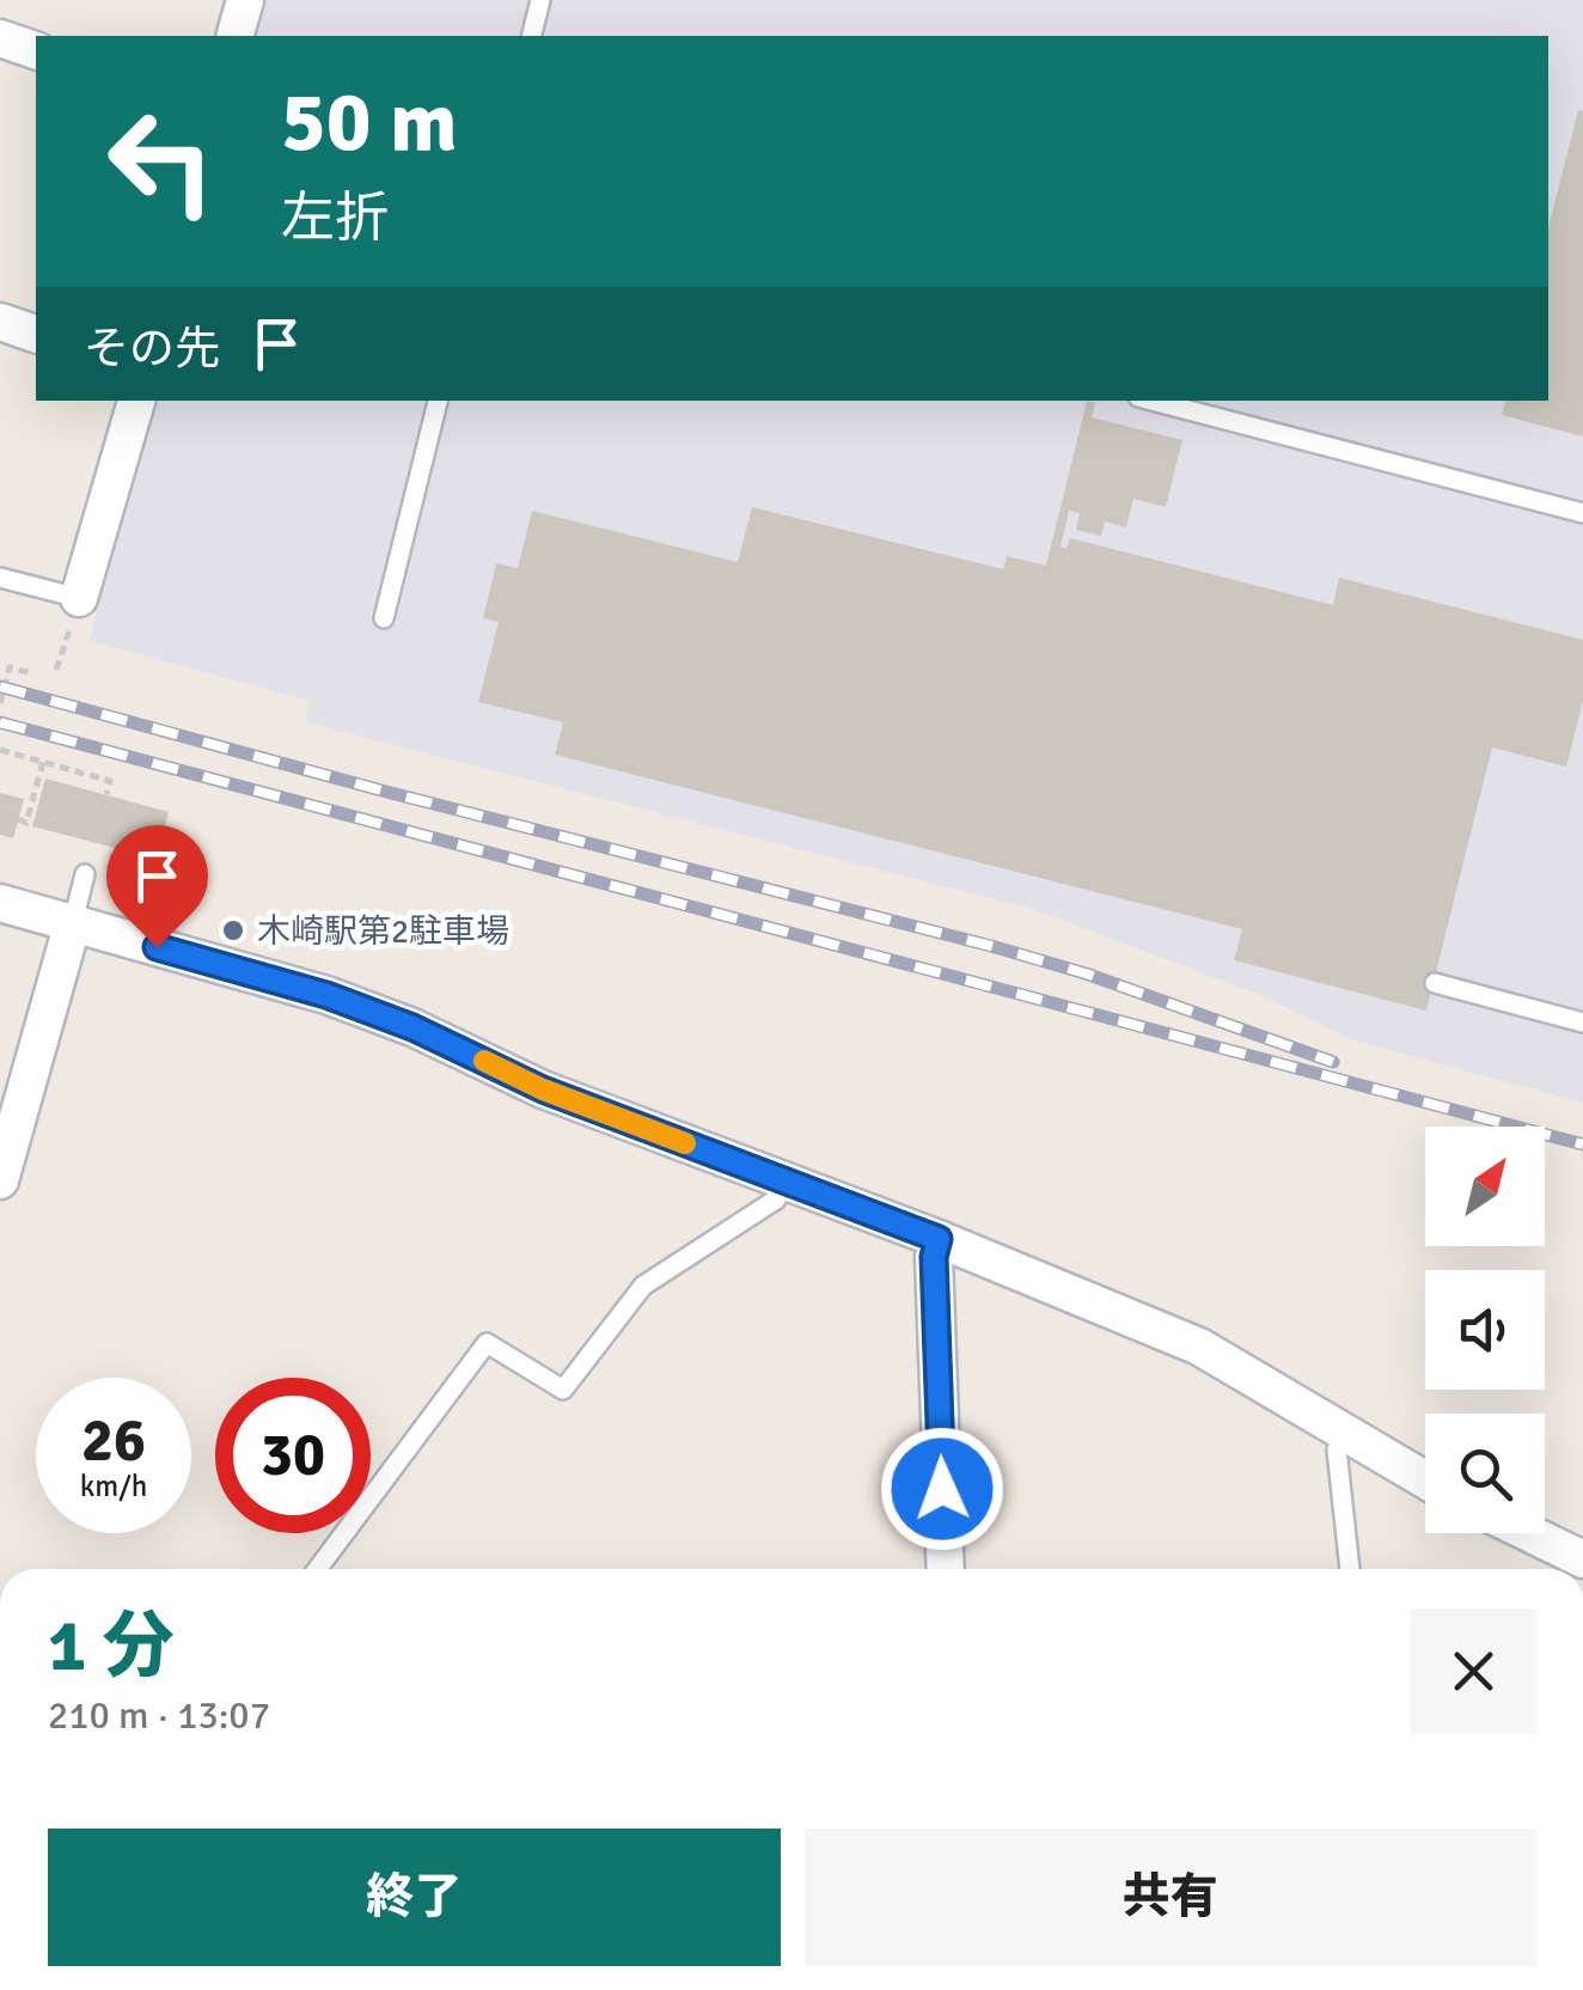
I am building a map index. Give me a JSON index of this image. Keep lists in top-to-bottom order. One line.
{"places":["木崎駅第2駐車場"],"north":"top right","page":{"turn":["50 m","左折"],"then":"その先","speed":"26 km/h","limit":"30","heading":["1 分","210 m · 13:07"],"buttons":["終了","共有"]}}
